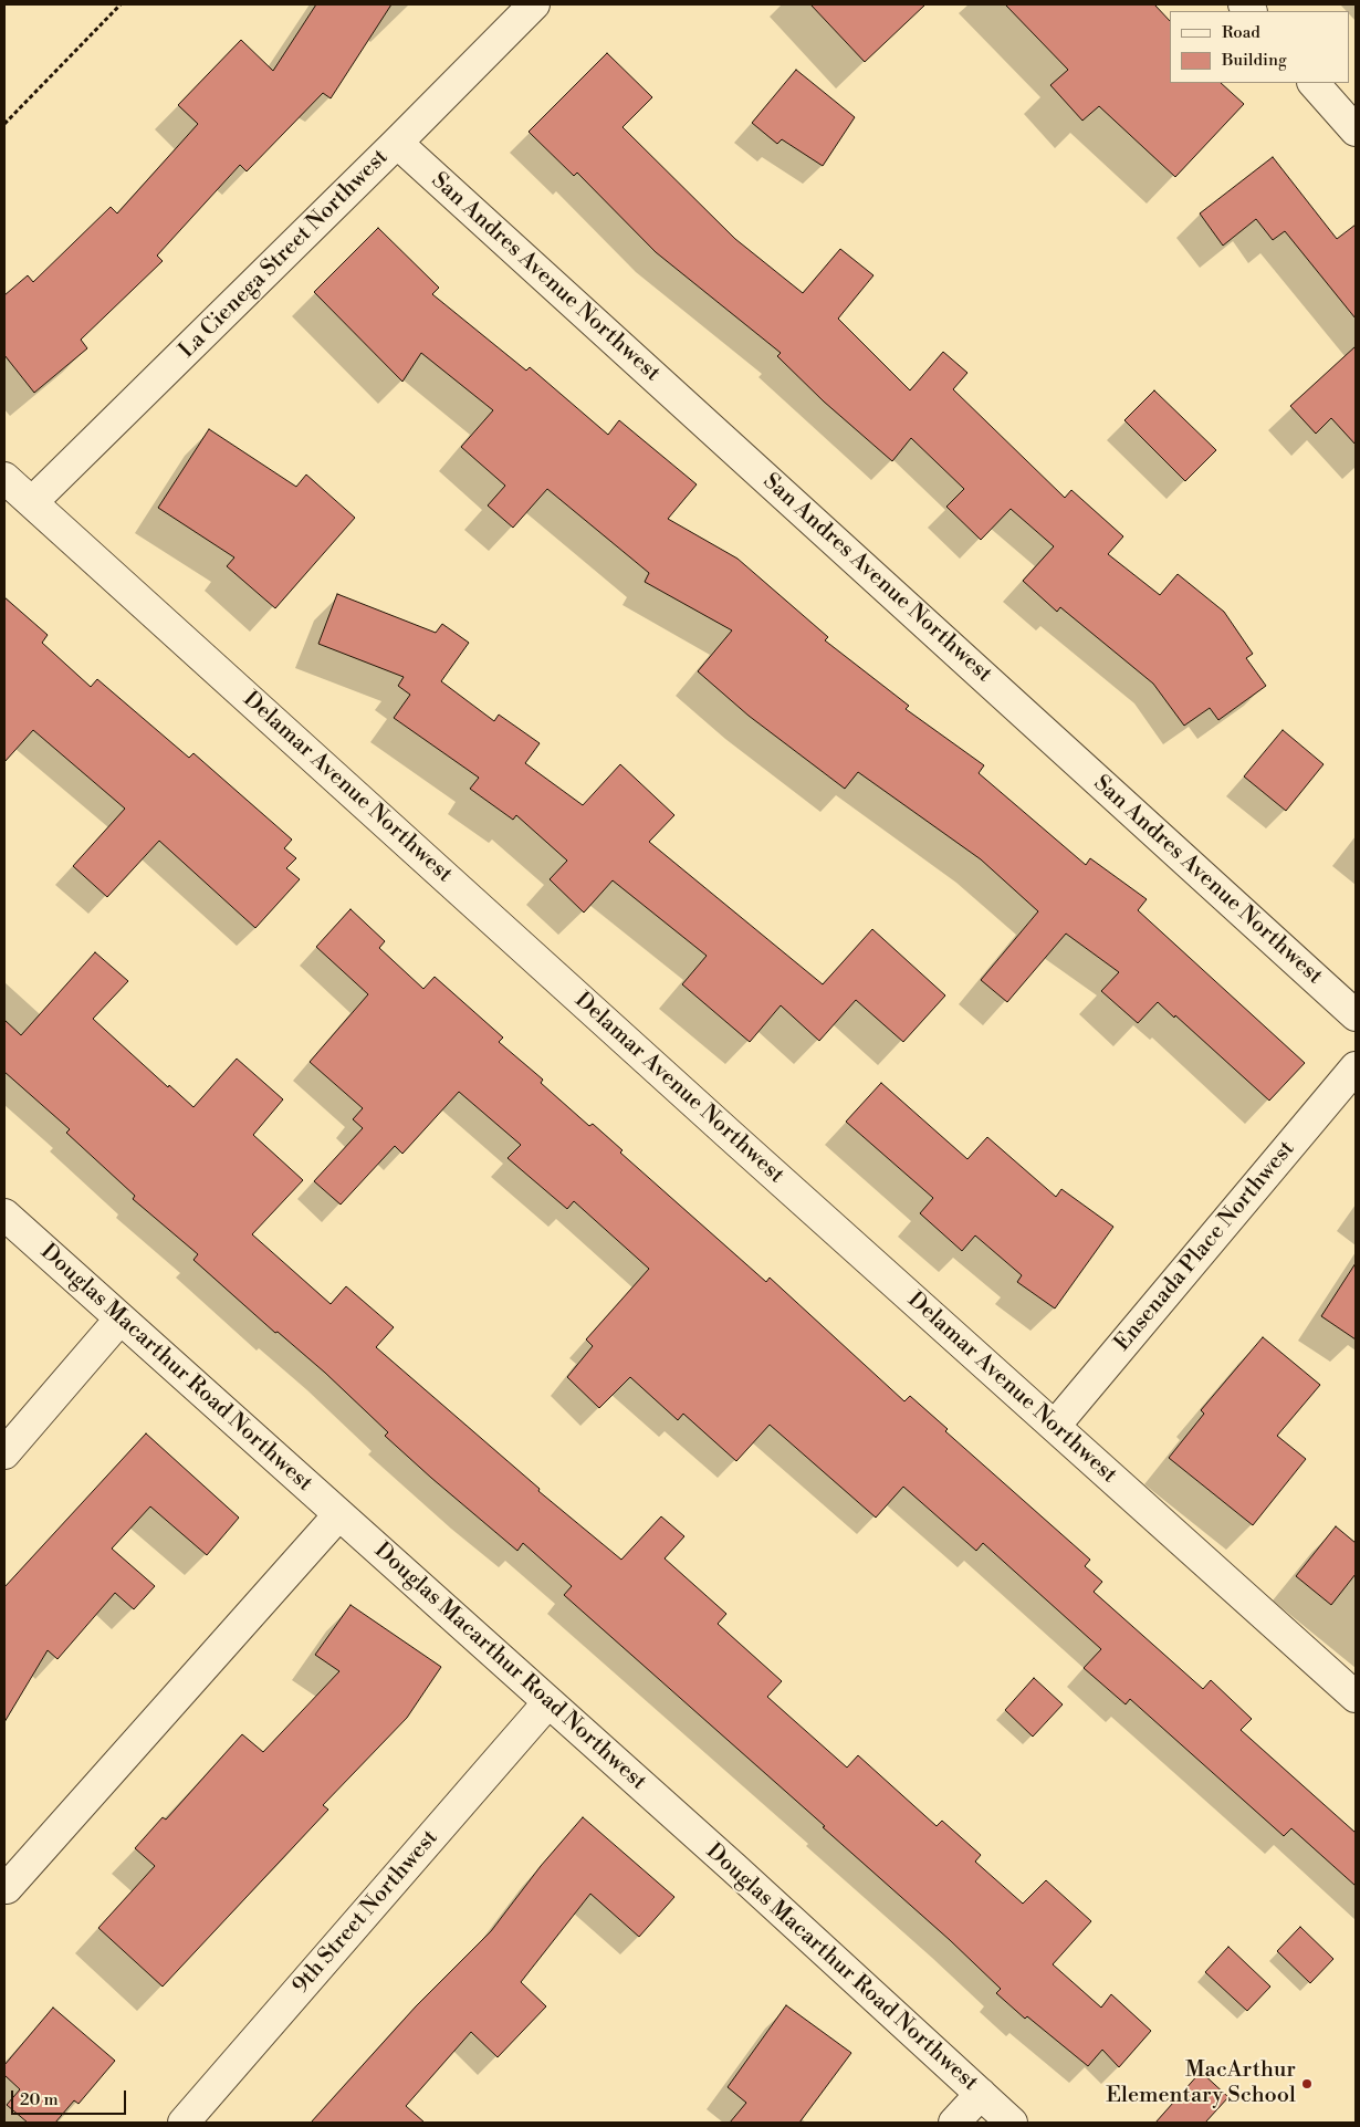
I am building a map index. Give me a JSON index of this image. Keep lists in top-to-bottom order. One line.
{"streets":{"street":["La Cienega Street Northwest","San Andres Avenue Northwest","Delamar Avenue Northwest","Ensenada Place Northwest","Douglas Macarthur Road Northwest","9th Street Northwest"]},"crossings":[["La Cienega Street Northwest","San Andres Avenue Northwest"],["La Cienega Street Northwest","Delamar Avenue Northwest"],["Delamar Avenue Northwest","Ensenada Place Northwest"],["Douglas Macarthur Road Northwest","9th Street Northwest"]],"places":["MacArthur Elementary School"],"legend":["Road","Building"],"scale_bar":"20 m"}
